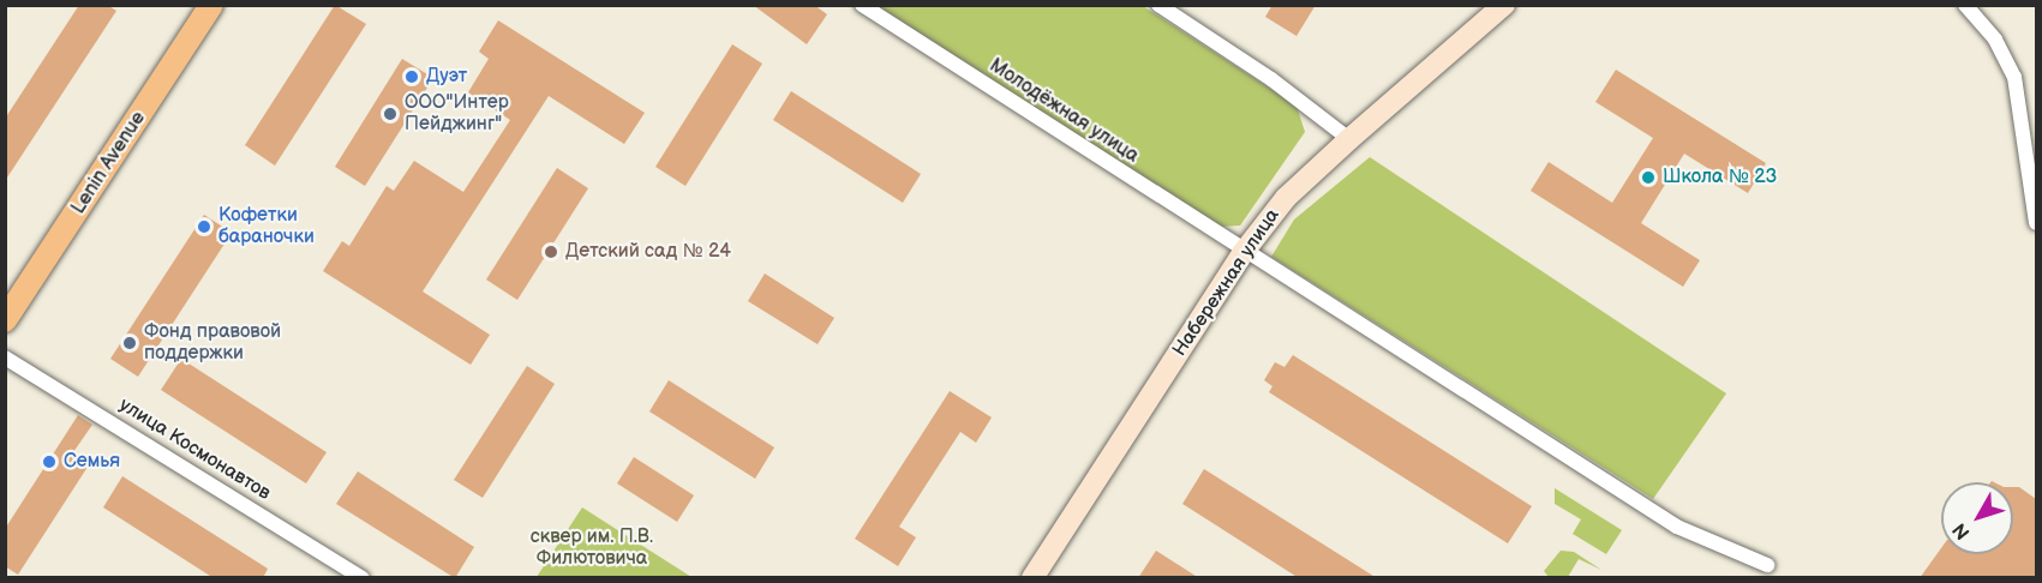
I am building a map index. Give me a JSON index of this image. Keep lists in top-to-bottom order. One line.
{"streets":{"main road":["Lenin Avenue"],"street":["Молодёжная улица","Набережная улица","улица Космонавтов"]},"crossings":[["Молодёжная улица","Набережная улица"]],"parks":["сквер им. П.В. Филютовича"],"places":["Дуэт","ООО\"Интер Пейджинг\"","Школа № 23","Кофетки бараночки","Детский сад № 24","Фонд правовой поддержки","Семья"],"north":"bottom left"}
